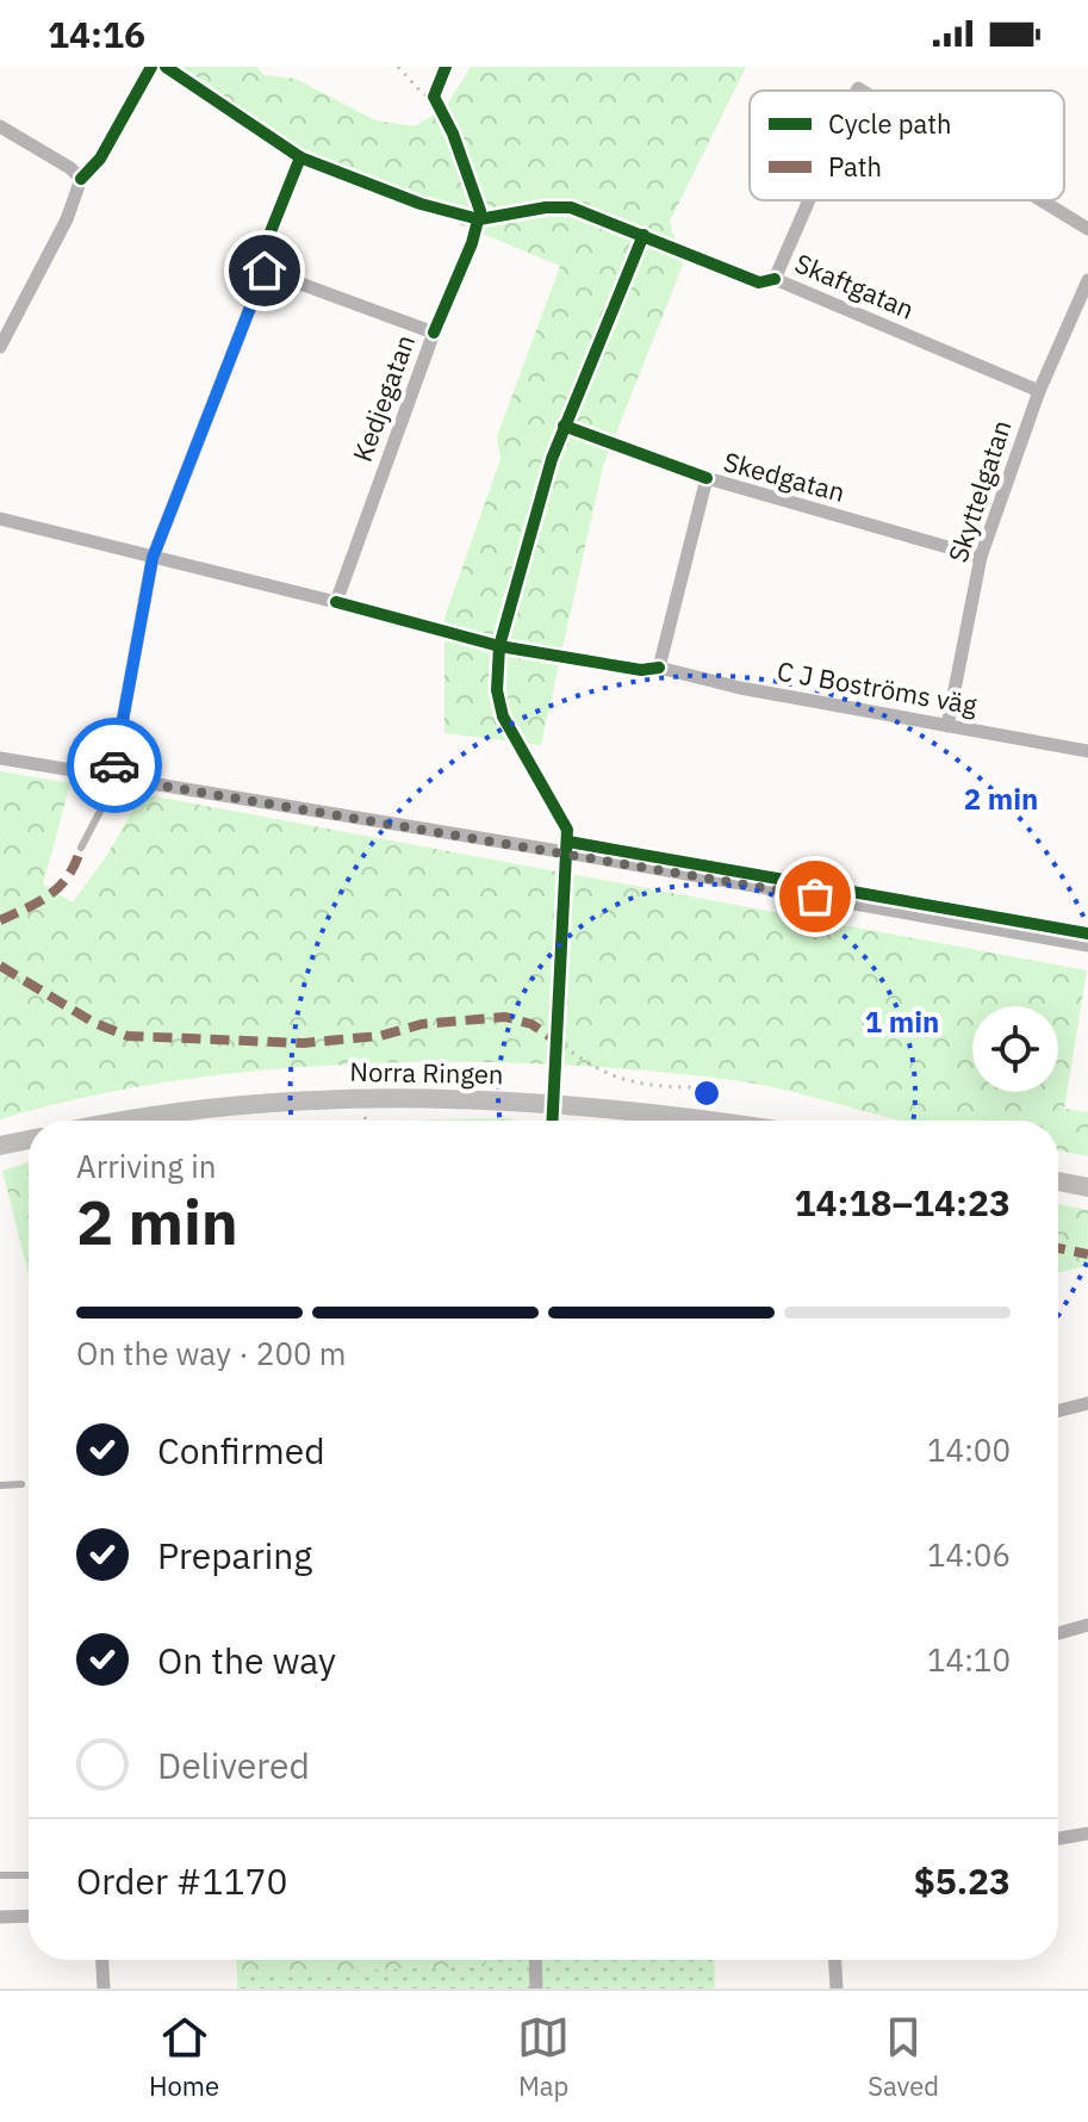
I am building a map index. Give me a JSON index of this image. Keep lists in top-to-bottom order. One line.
{"streets":{"main road":["Norra Ringen"],"street":["Skaftgatan","Kedjegatan","Skedgatan","Skyttelgatan","C J Boströms väg"]},"crossings":[["Skaftgatan","Skyttelgatan"],["Skedgatan","Skyttelgatan"],["Skedgatan","C J Boströms väg"],["Skyttelgatan","C J Boströms väg"]],"legend":["Cycle path","Path"],"page":{"status":"14:16","heading":["2 min","Arriving in","14:18–14:23"],"panel":["Order #1170","$5.23"],"bar":"On the way · 200 m","list":[["Confirmed","14:00"],["Preparing","14:06"],["On the way","14:10"],"Delivered"],"tabs":["Home","Map","Saved"]},"rings":["2 min","1 min"]}
